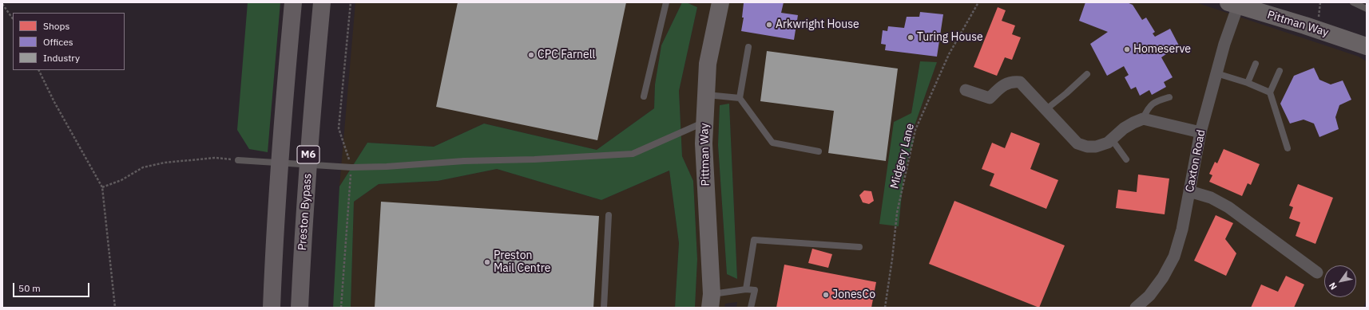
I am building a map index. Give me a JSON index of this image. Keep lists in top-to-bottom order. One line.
{"streets":{"highway":["M6","Preston Bypass"],"street":["Pittman Way","Caxton Road"],"path":["Midgery Lane"]},"crossings":[["Pittman Way","Caxton Road"]],"places":["Arkwright House","Turing House","Homeserve","CPC Farnell","Preston Mail Centre","JonesCo"],"legend":["Shops","Offices","Industry"],"scale_bar":"50 m","north":"bottom left"}
